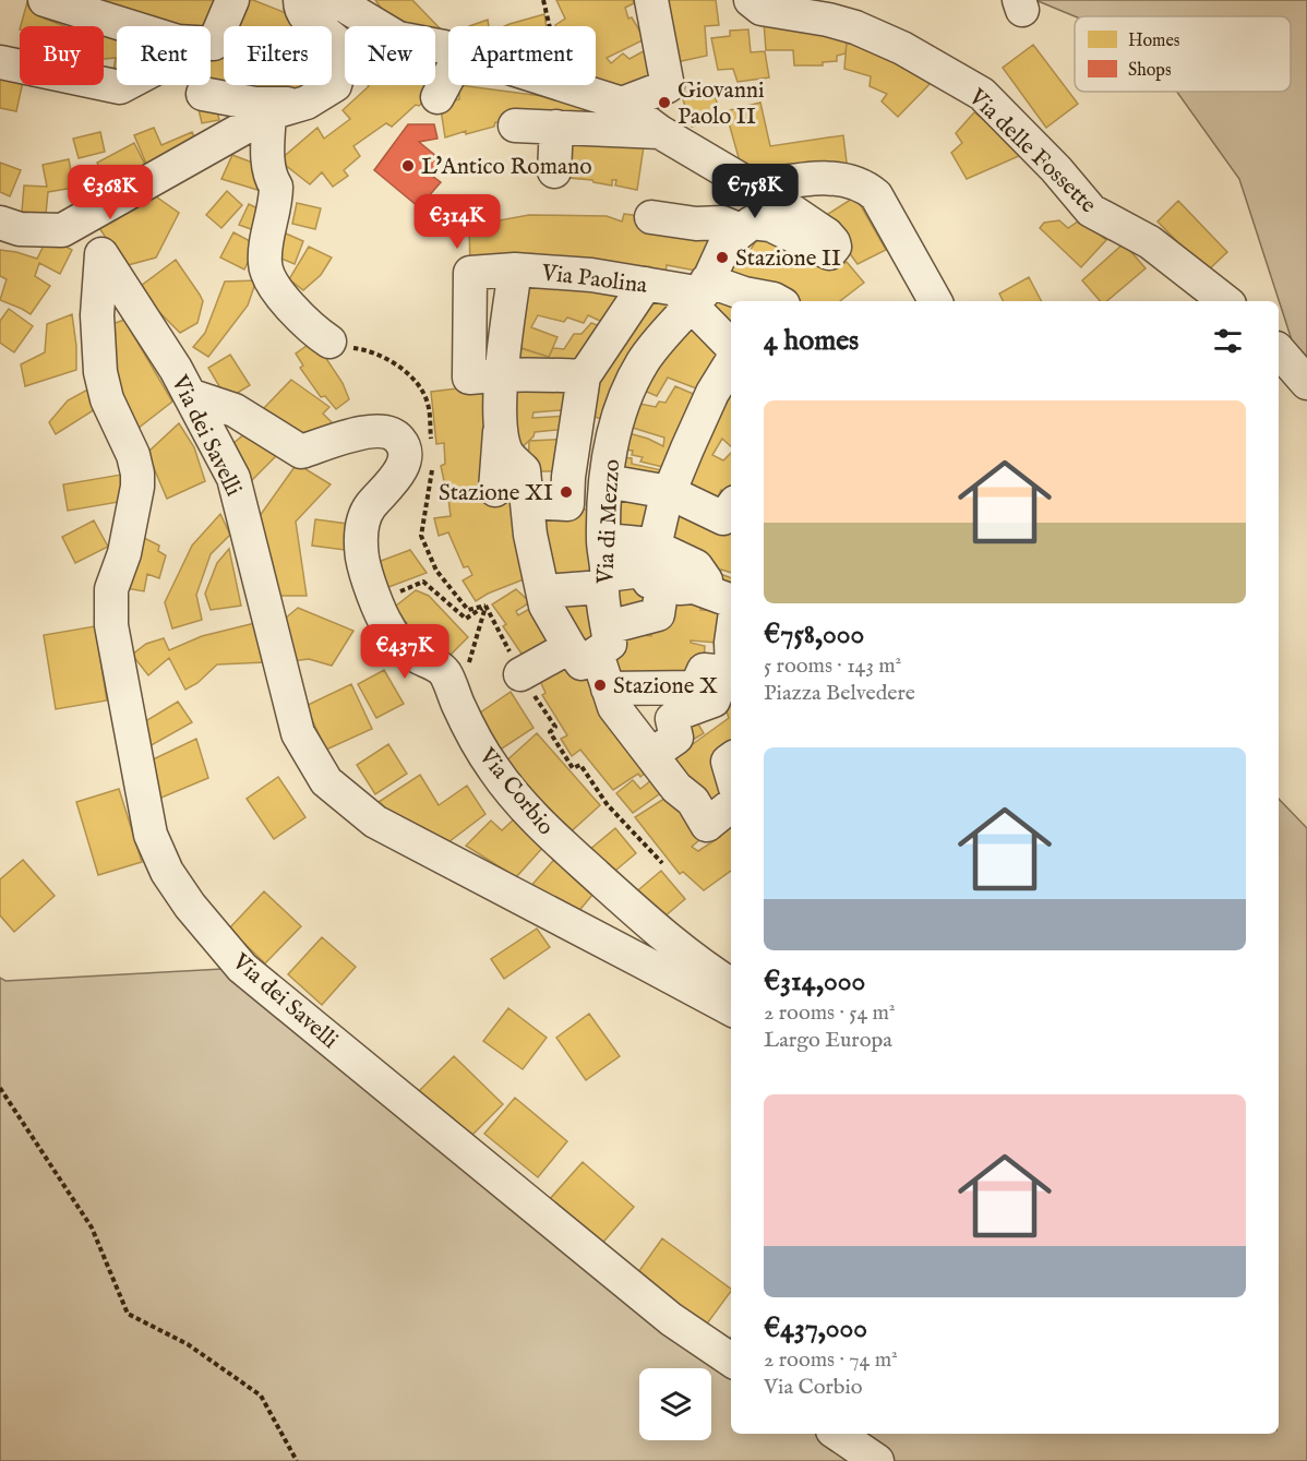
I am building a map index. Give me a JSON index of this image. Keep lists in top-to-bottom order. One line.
{"streets":{"street":["Via delle Fossette","Via Paolina","Via dei Savelli","Via di Mezzo","Via Corbio"]},"crossings":[["Via Paolina","Via di Mezzo"],["Via dei Savelli","Via Corbio"]],"places":["Giovanni Paolo II","L'Antico Romano","Stazione II","Stazione XI","Stazione X"],"legend":["Homes","Shops"],"page":{"chip":["Buy","Rent","Filters","New","Apartment"],"price":["€758K","€368K","€314K","€437K"],"heading":"4 homes","list":[{"name":"€758,000","note":"5 rooms · 143 m² · Piazza Belvedere"},{"name":"€314,000","note":"2 rooms · 54 m² · Largo Europa"},{"name":"€437,000","note":"2 rooms · 74 m² · Via Corbio"}]}}
